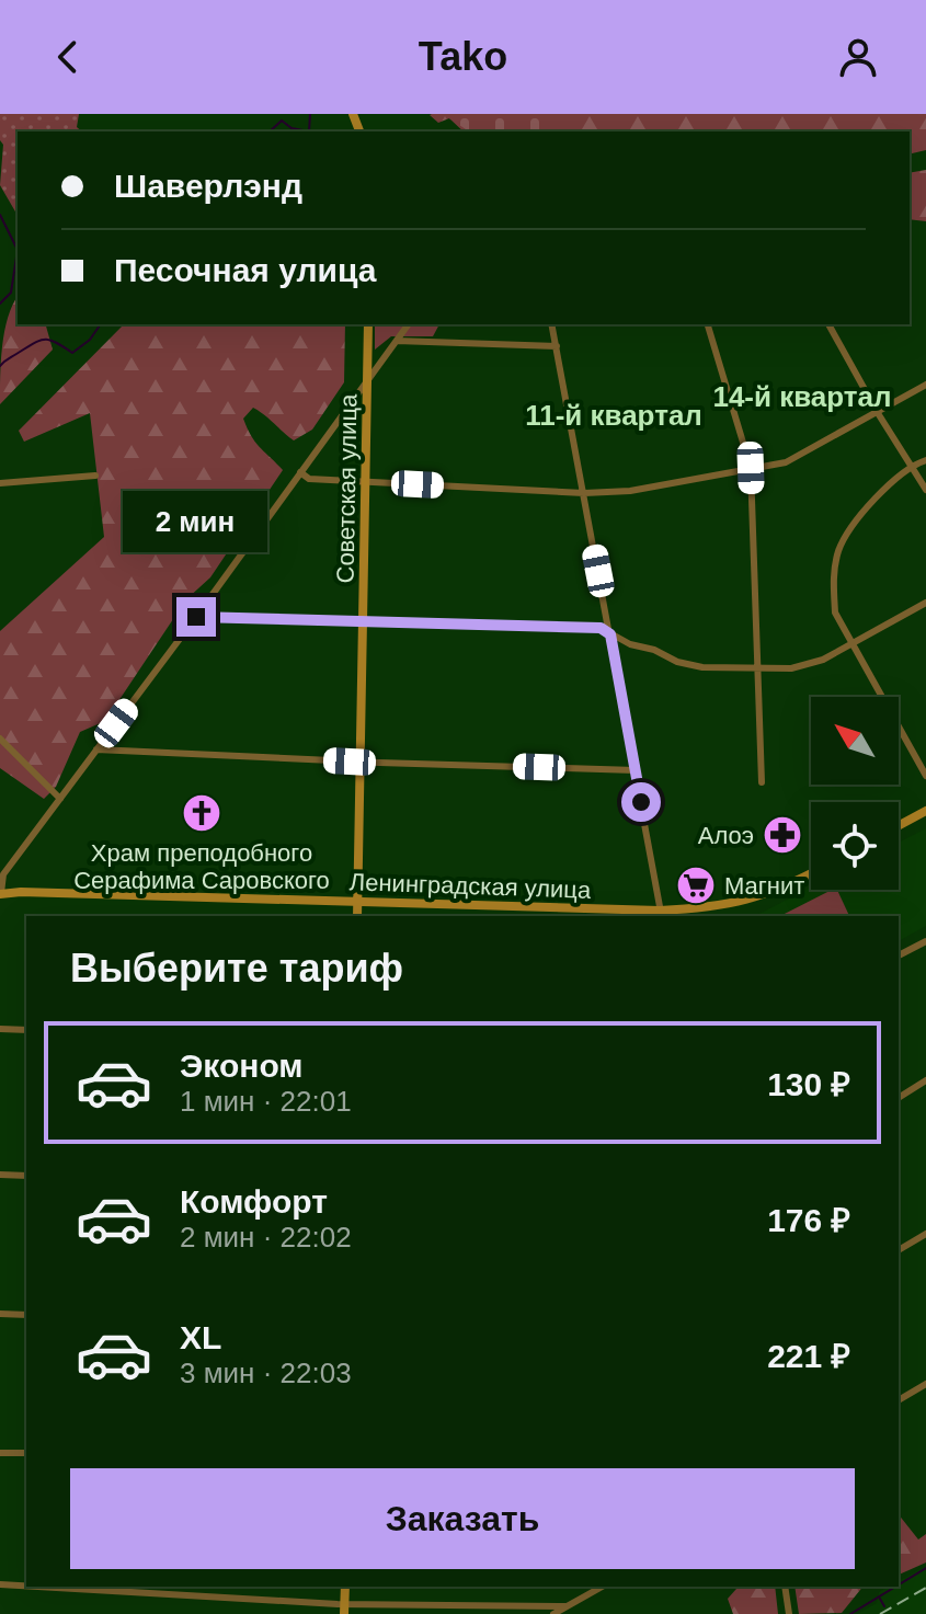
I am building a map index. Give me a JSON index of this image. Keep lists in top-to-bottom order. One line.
{"streets":{"main road":["Советская улица","Ленинградская улица"]},"crossings":[["Советская улица","Ленинградская улица"]],"districts":["14-й квартал","11-й квартал"],"places":{"church":["Храм преподобного Серафима Саровского"],"pharmacy":["Алоэ"],"supermarket":["Магнит"]},"north":"top left","page":{"header":"Tako","banner":["Шаверлэнд","Песочная улица"],"bubble":"2 мин","heading":"Выберите тариф","list":[{"name":"Эконом","note":"1 мин · 22:01","value":"130 ₽"},{"name":"Комфорт","note":"2 мин · 22:02","value":"176 ₽"},{"name":"XL","note":"3 мин · 22:03","value":"221 ₽"}],"buttons":"Заказать"}}
